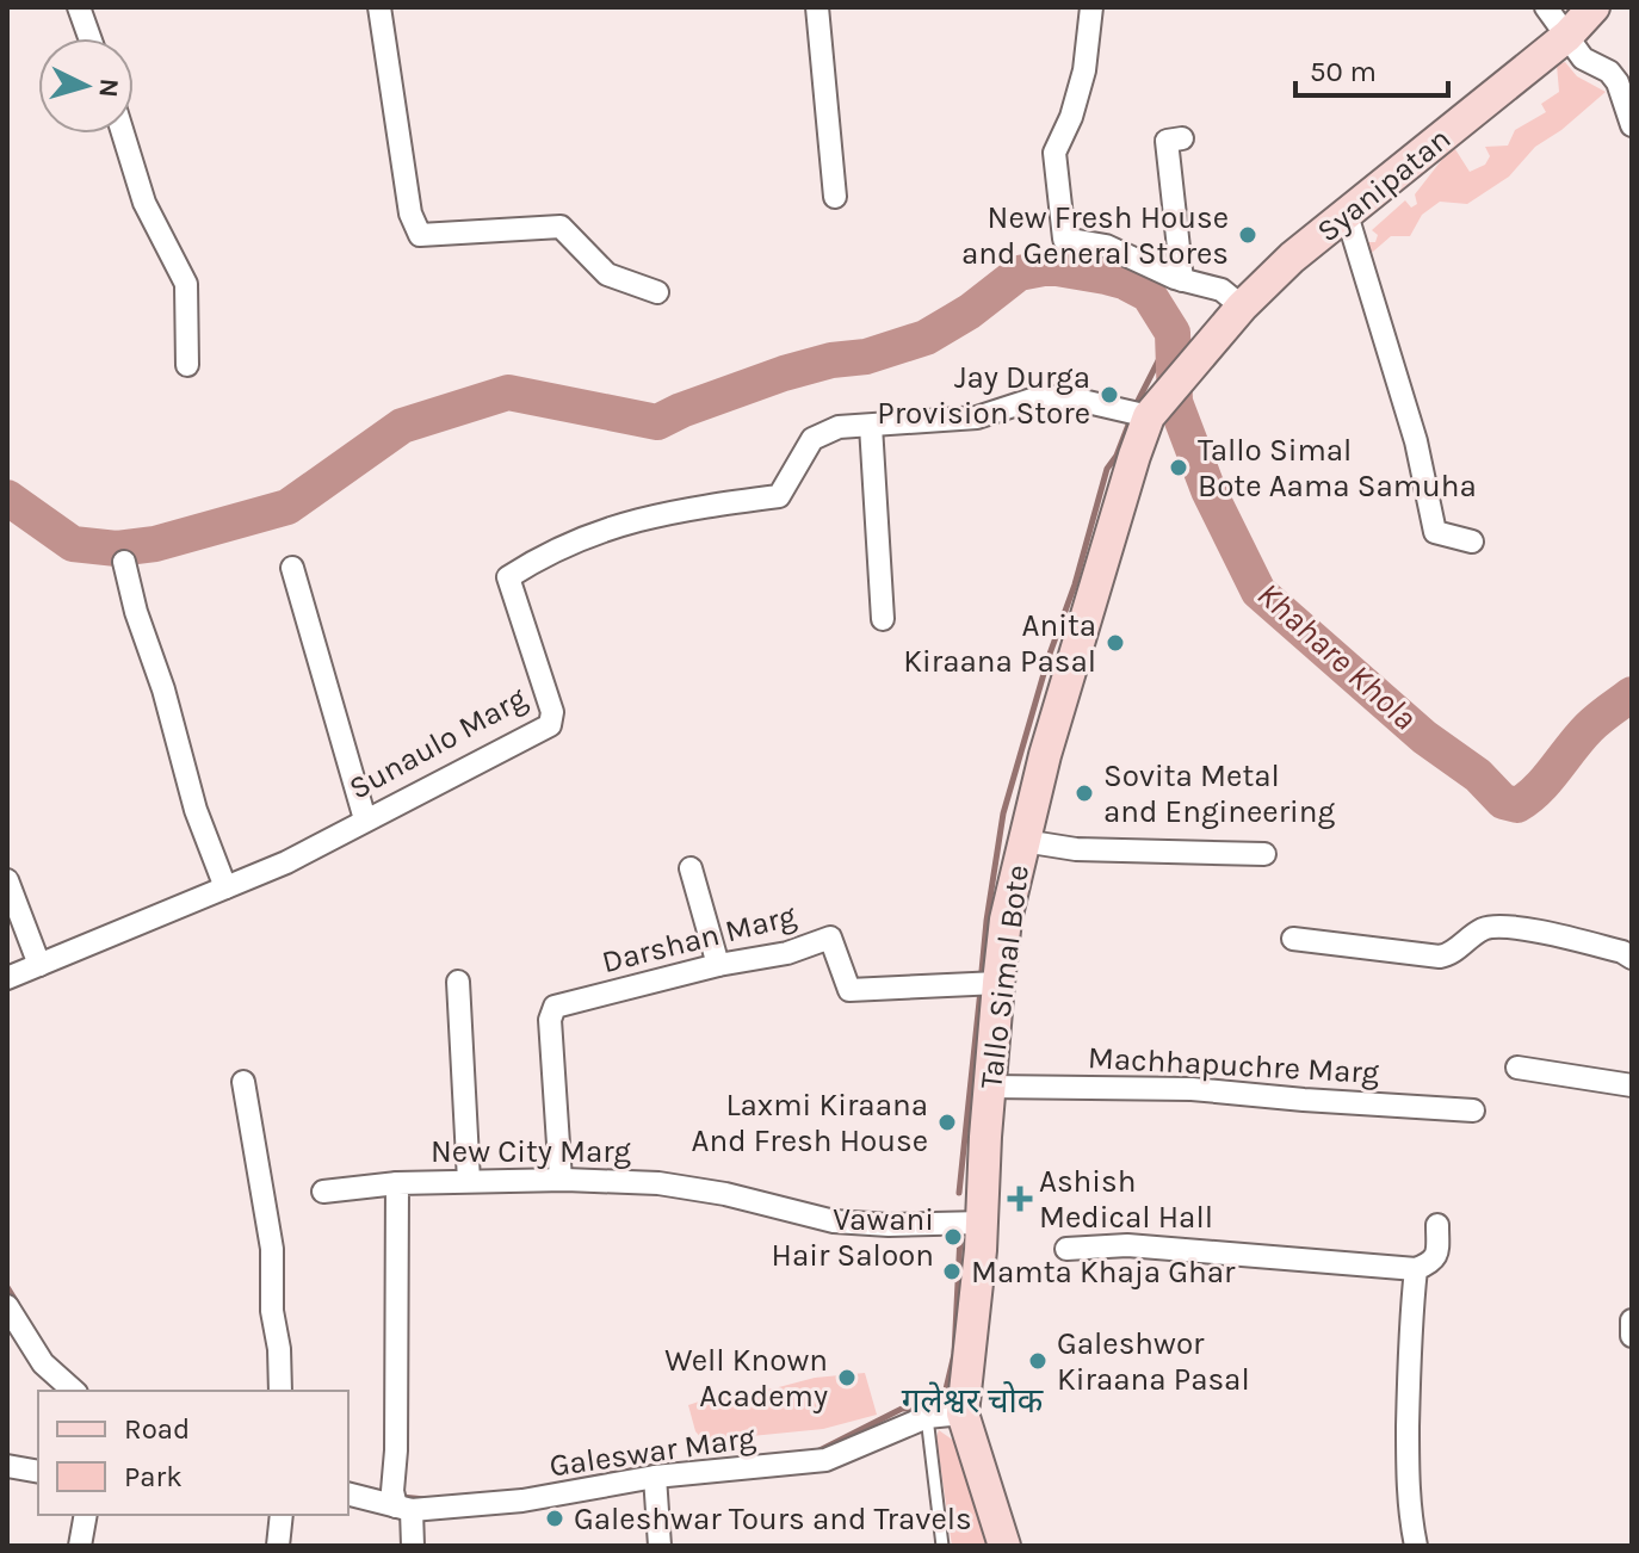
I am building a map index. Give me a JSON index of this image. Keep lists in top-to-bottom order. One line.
{"streets":{"main road":["Syanipatan","Tallo Simal Bote"],"street":["Sunaulo Marg","Darshan Marg","Machhapuchre Marg","New City Marg","Galeswar Marg"]},"crossings":[["Syanipatan","Tallo Simal Bote"],["Sunaulo Marg","Tallo Simal Bote"],["Darshan Marg","Tallo Simal Bote"],["Darshan Marg","New City Marg"],["Tallo Simal Bote","Machhapuchre Marg"],["Tallo Simal Bote","New City Marg"],["Tallo Simal Bote","Galeswar Marg"],["New City Marg","Galeswar Marg"]],"districts":["गलेश्वर चोक"],"water":["Khahare Khola"],"places":{"other":["New Fresh House and General Stores","Jay Durga Provision Store","Tallo Simal Bote Aama Samuha","Anita Kiraana Pasal","Sovita Metal and Engineering","Laxmi Kiraana And Fresh House","Vawani Hair Saloon","Mamta Khaja Ghar","Galeshwor Kiraana Pasal","Well Known Academy","Galeshwar Tours and Travels"],"health":["Ashish Medical Hall"]},"legend":["Road","Park"],"scale_bar":"50 m","north":"right"}
